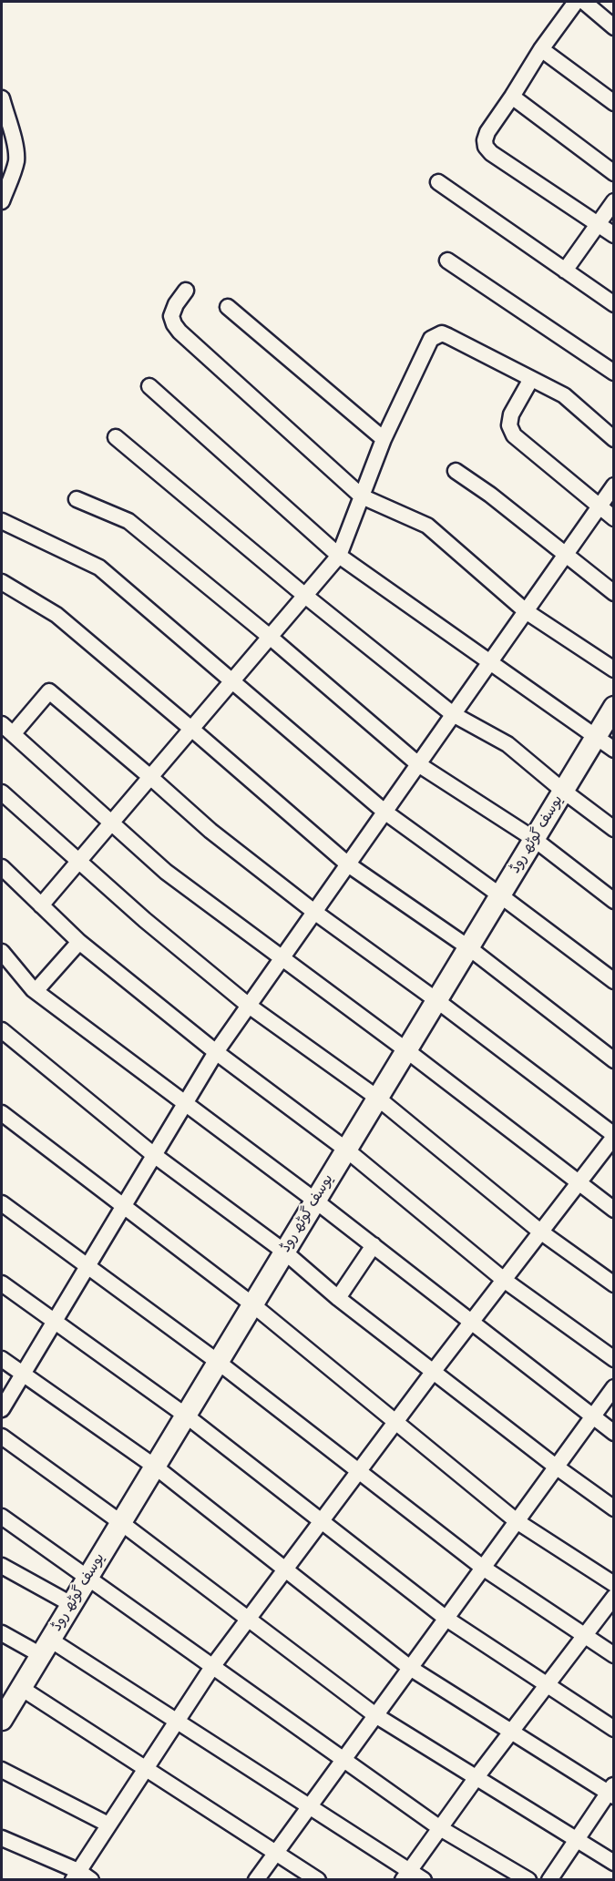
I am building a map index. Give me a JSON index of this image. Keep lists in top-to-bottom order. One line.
{"streets":{"street":["یوسف گوٹھ روڈ"]}}
